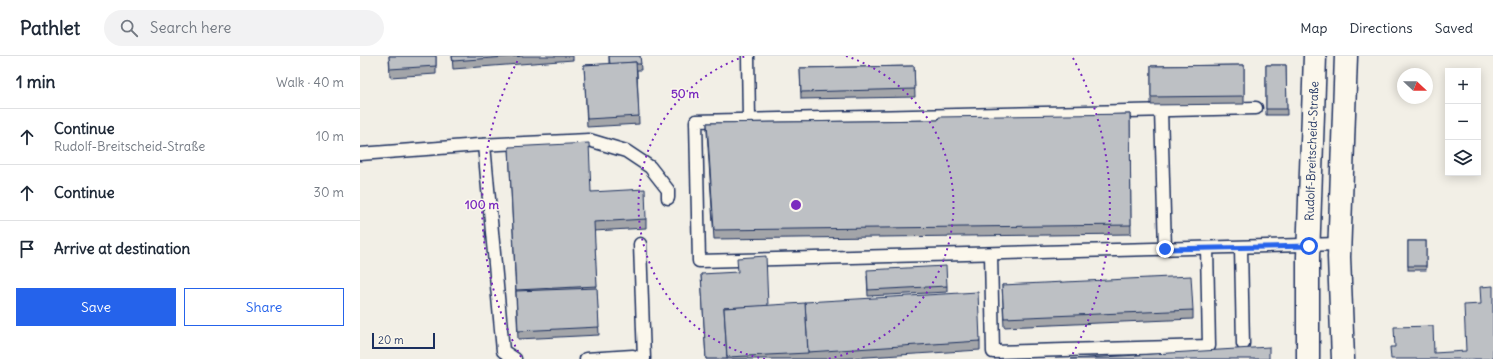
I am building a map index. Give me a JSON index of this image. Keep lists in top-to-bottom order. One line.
{"streets":{"street":["Rudolf-Breitscheid-Straße"]},"scale_bar":"20 m","north":"right","page":{"header":"Pathlet","search":"Search here","nav":["Map","Directions","Saved"],"heading":["1 min","Walk · 40 m"],"map_buttons":["+","−"],"list":[["Continue","Rudolf-Breitscheid-Straße","10 m"],["Continue","30 m"],"Arrive at destination"],"buttons":["Save","Share"],"scale":"20 m"},"rings":["50 m","100 m"]}
